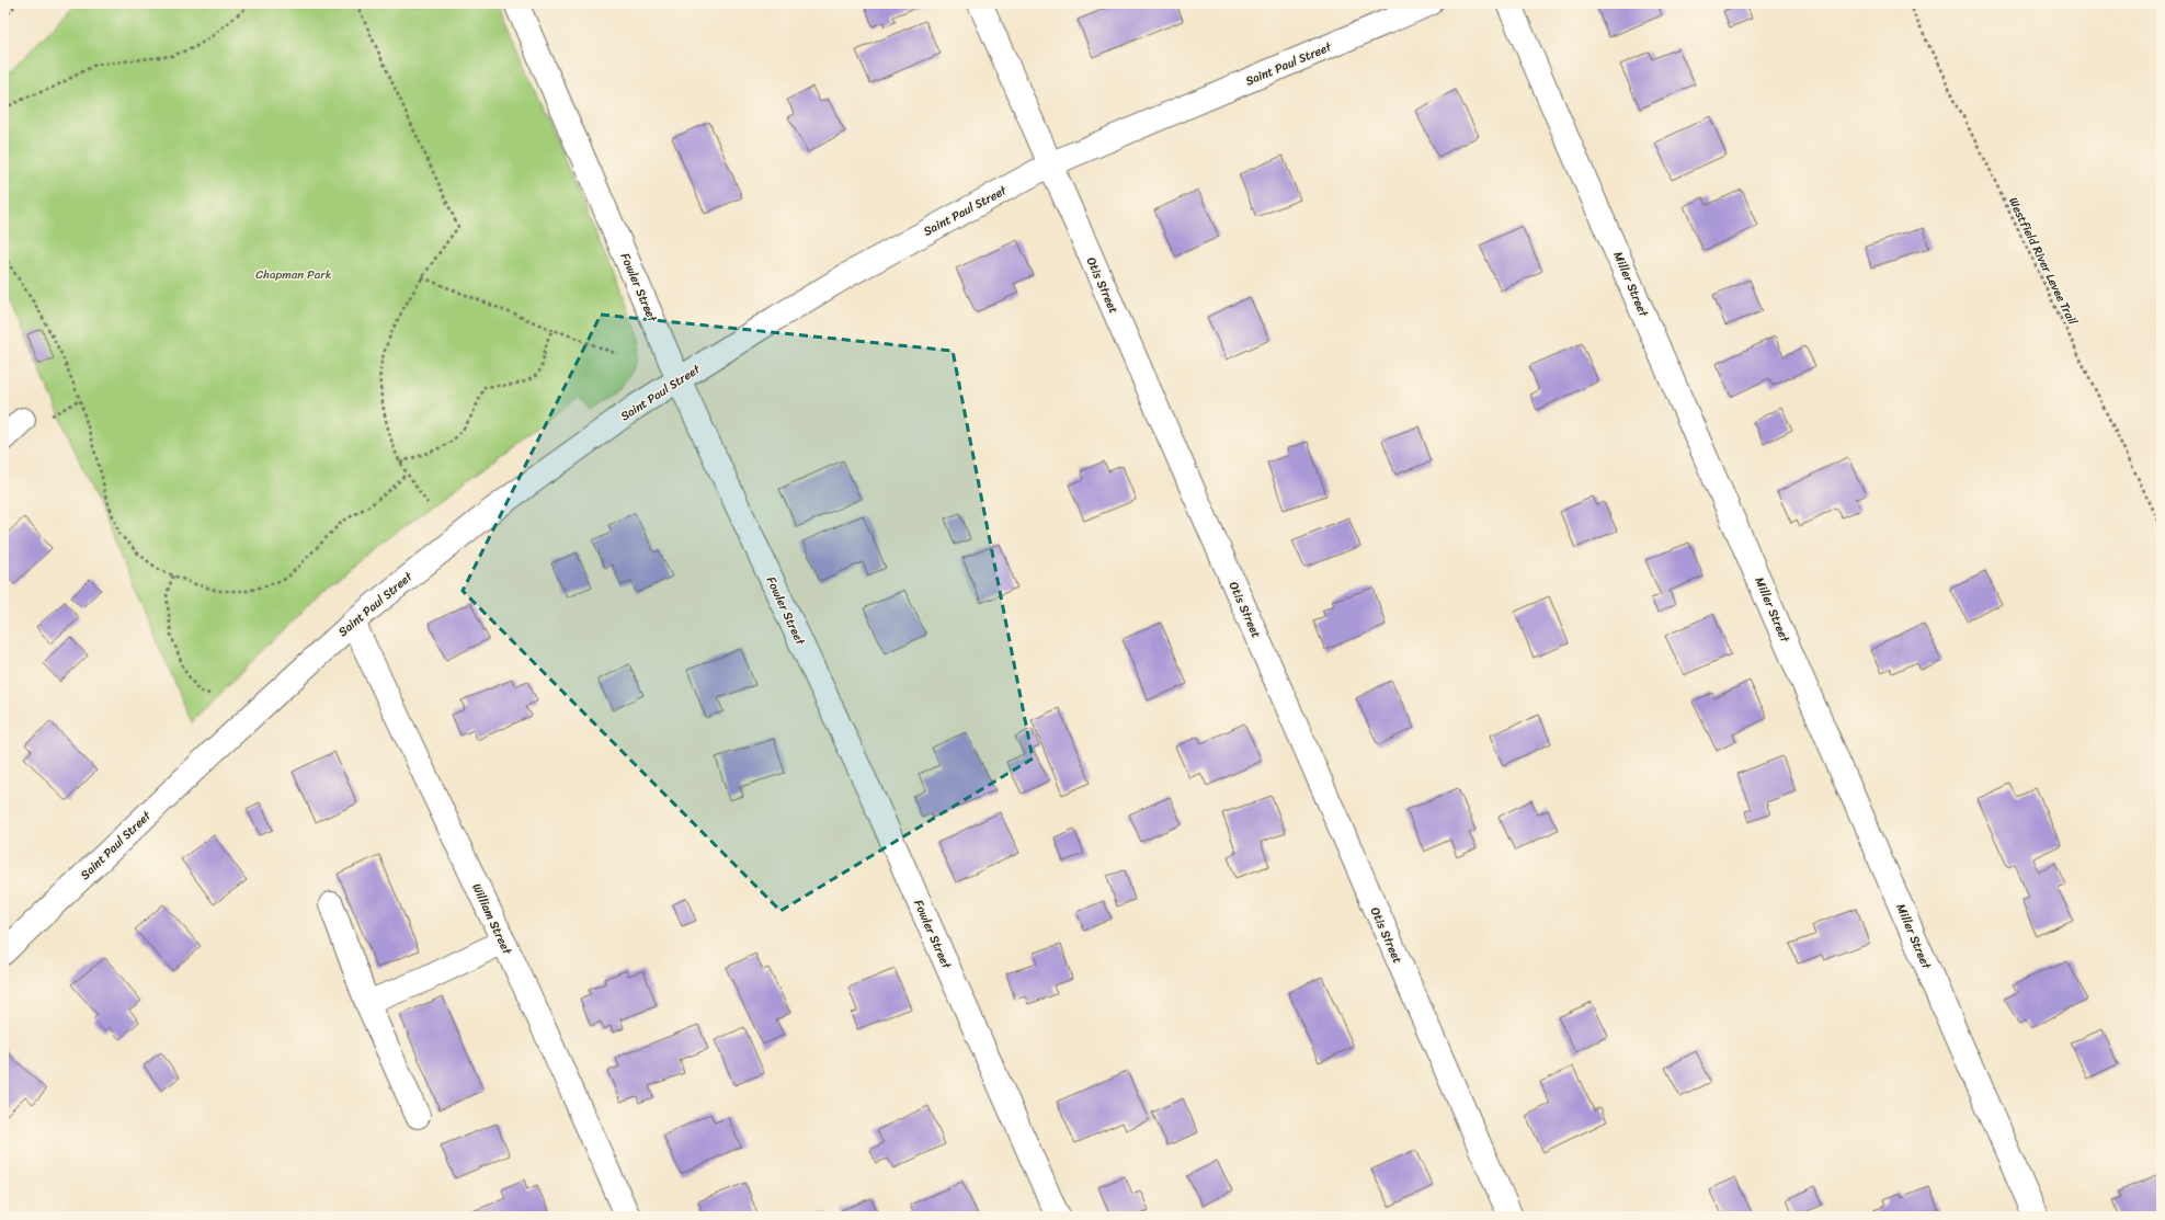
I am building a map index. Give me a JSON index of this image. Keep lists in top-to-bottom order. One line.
{"streets":{"street":["Saint Paul Street","Miller Street","Otis Street","Fowler Street","William Street"],"path":["Westfield River Levee Trail"]},"crossings":[["Saint Paul Street","Otis Street"],["Saint Paul Street","Fowler Street"],["Saint Paul Street","William Street"]],"parks":["Chapman Park"]}
